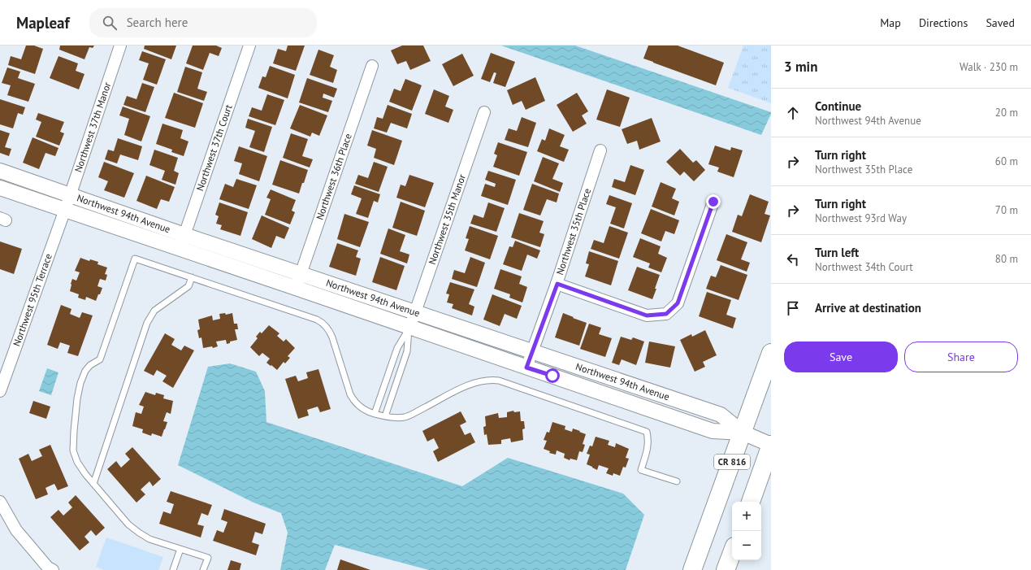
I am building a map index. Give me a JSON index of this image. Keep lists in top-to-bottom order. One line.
{"streets":{"main road":["CR 816"],"street":["Northwest 37th Manor","Northwest 37th Court","Northwest 36th Place","Northwest 94th Avenue","Northwest 35th Manor","Northwest 35th Place","Northwest 95th Terrace"]},"crossings":[["Northwest 37th Manor","Northwest 94th Avenue"],["Northwest 37th Manor","Northwest 95th Terrace"],["Northwest 37th Court","Northwest 94th Avenue"],["Northwest 36th Place","Northwest 94th Avenue"],["Northwest 94th Avenue","Northwest 35th Manor"],["Northwest 94th Avenue","Northwest 35th Place"],["Northwest 94th Avenue","Northwest 95th Terrace"],["Northwest 94th Avenue","CR 816"]],"page":{"header":"Mapleaf","search":"Search here","nav":["Map","Directions","Saved"],"heading":["3 min","Walk · 230 m"],"list":[["Continue","Northwest 94th Avenue","20 m"],["Turn right","Northwest 35th Place","60 m"],["Turn right","Northwest 93rd Way","70 m"],["Turn left","Northwest 34th Court","80 m"],"Arrive at destination"],"buttons":["Save","Share"],"map_buttons":["+","−"]}}
